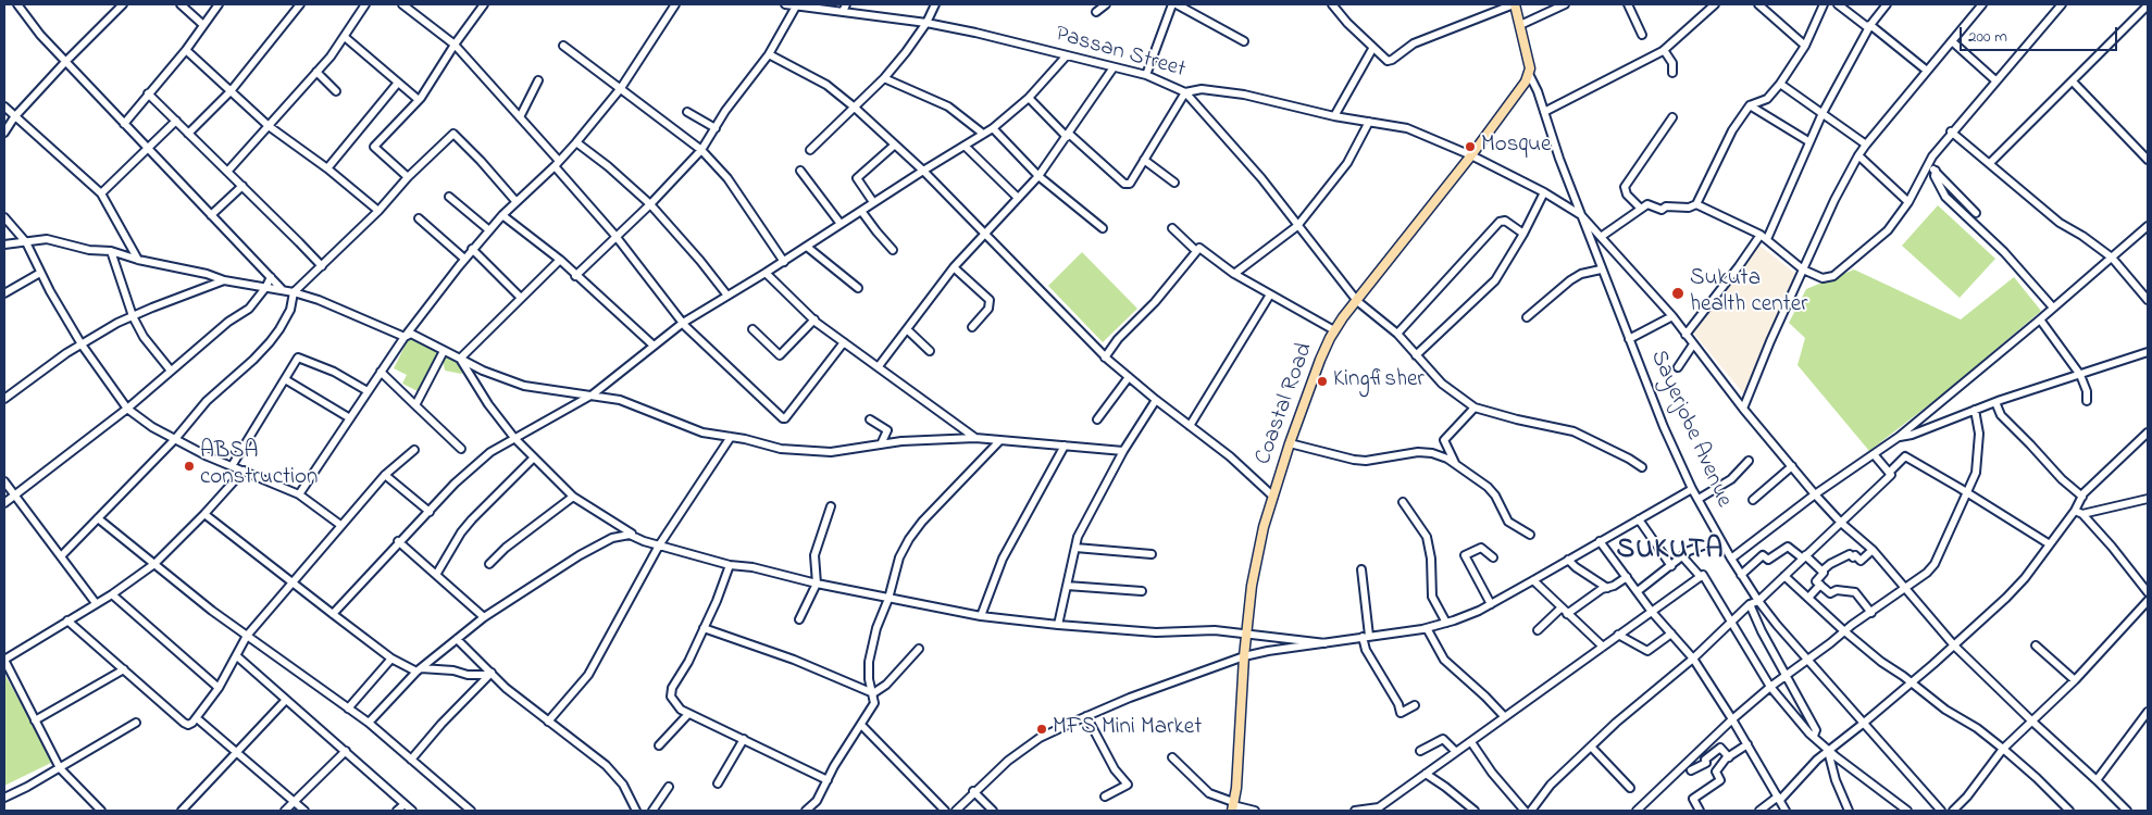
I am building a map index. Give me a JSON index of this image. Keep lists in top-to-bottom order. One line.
{"streets":{"main road":["Coastal Road","Sayerjobe Avenue"],"street":["Passan Street"]},"crossings":[["Passan Street","Coastal Road"],["Passan Street","Sayerjobe Avenue"],["Coastal Road","Sayerjobe Avenue"]],"districts":["SUKUTA"],"places":["Mosque","Sukuta health center","Kingfisher","ABSA construction","MFS Mini Market"],"scale_bar":"200 m"}
